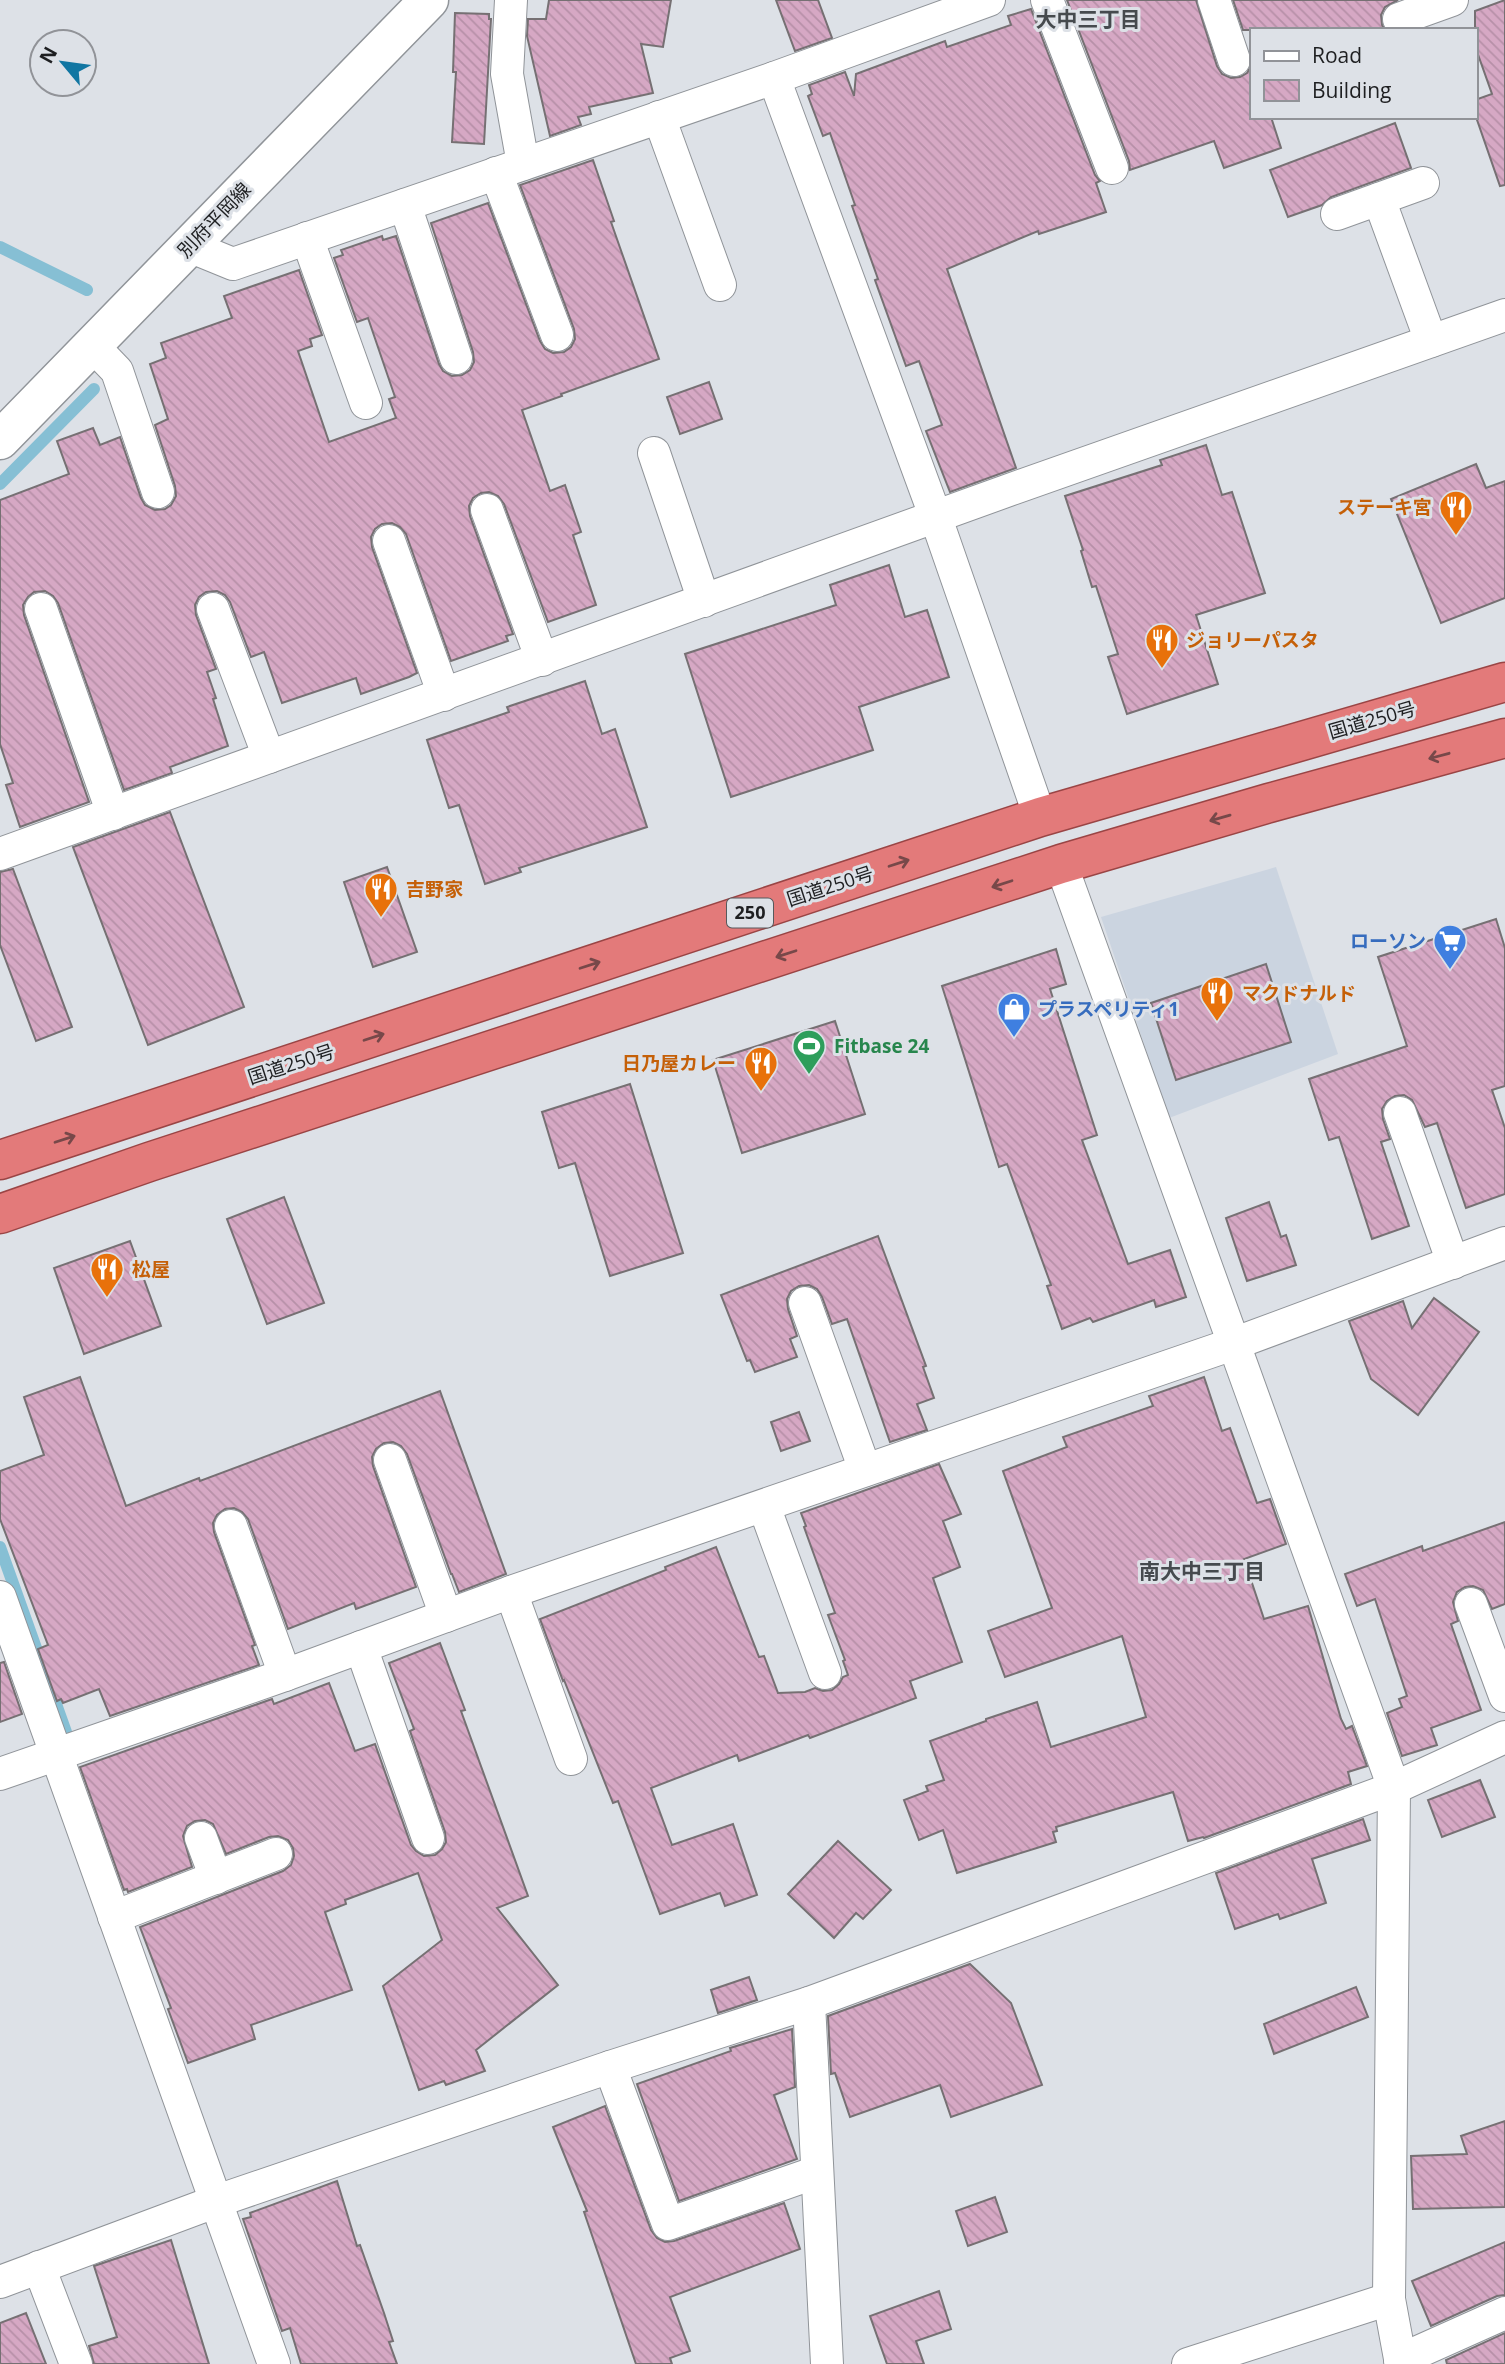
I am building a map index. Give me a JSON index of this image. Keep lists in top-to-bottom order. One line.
{"streets":{"highway":["国道250号","250"],"main road":["別府平岡線"]},"districts":["大中三丁目","南大中三丁目"],"places":{"restaurant":["ステーキ宮","ジョリーパスタ","吉野家","マクドナルド","日乃屋カレー","松屋"],"supermarket":["ローソン"],"shop":["プラスペリティ1"],"sports":["Fitbase 24"]},"legend":["Road","Building"],"north":"top left"}
